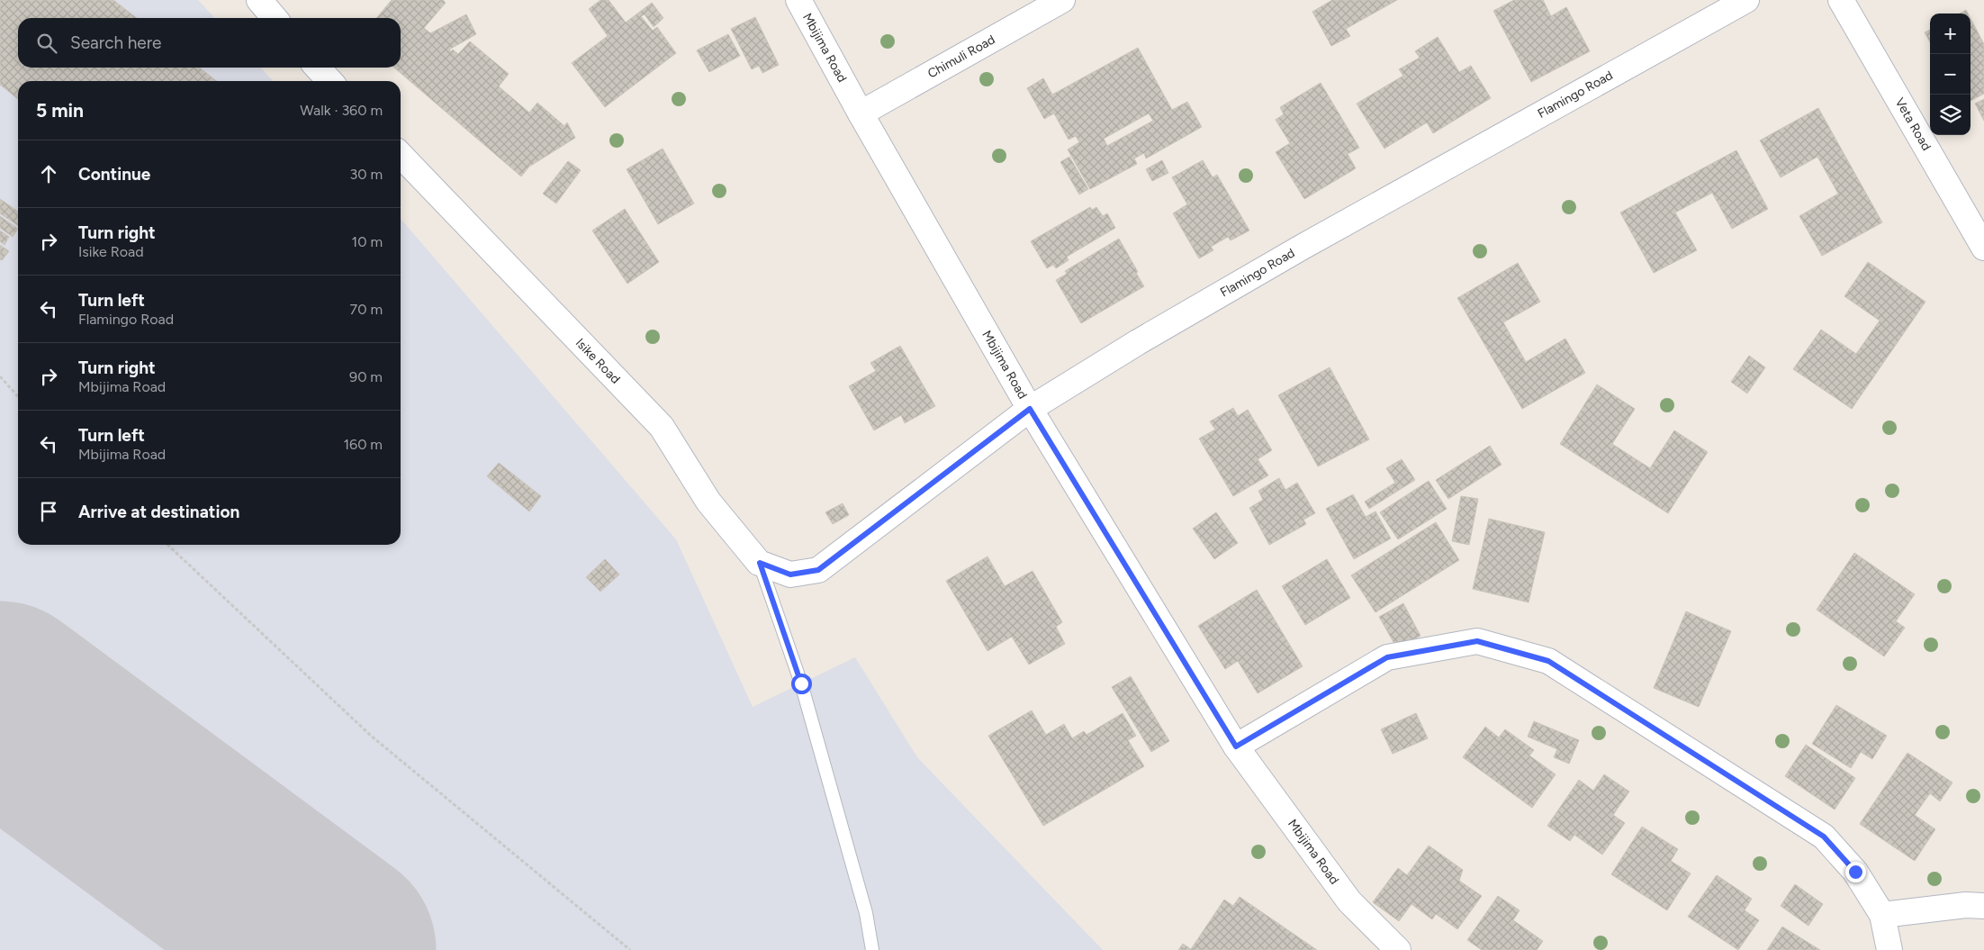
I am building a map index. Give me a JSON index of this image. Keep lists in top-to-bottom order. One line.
{"streets":{"street":["Mbijima Road","Chimuli Road","Flamingo Road","Veta Road","Isike Road"]},"crossings":[["Mbijima Road","Chimuli Road"],["Mbijima Road","Flamingo Road"],["Flamingo Road","Isike Road"]],"page":{"map_buttons":["+","−"],"search":"Search here","heading":["5 min","Walk · 360 m"],"list":[["Continue","30 m"],["Turn right","Isike Road","10 m"],["Turn left","Flamingo Road","70 m"],["Turn right","Mbijima Road","90 m"],["Turn left","Mbijima Road","160 m"],"Arrive at destination"]}}
